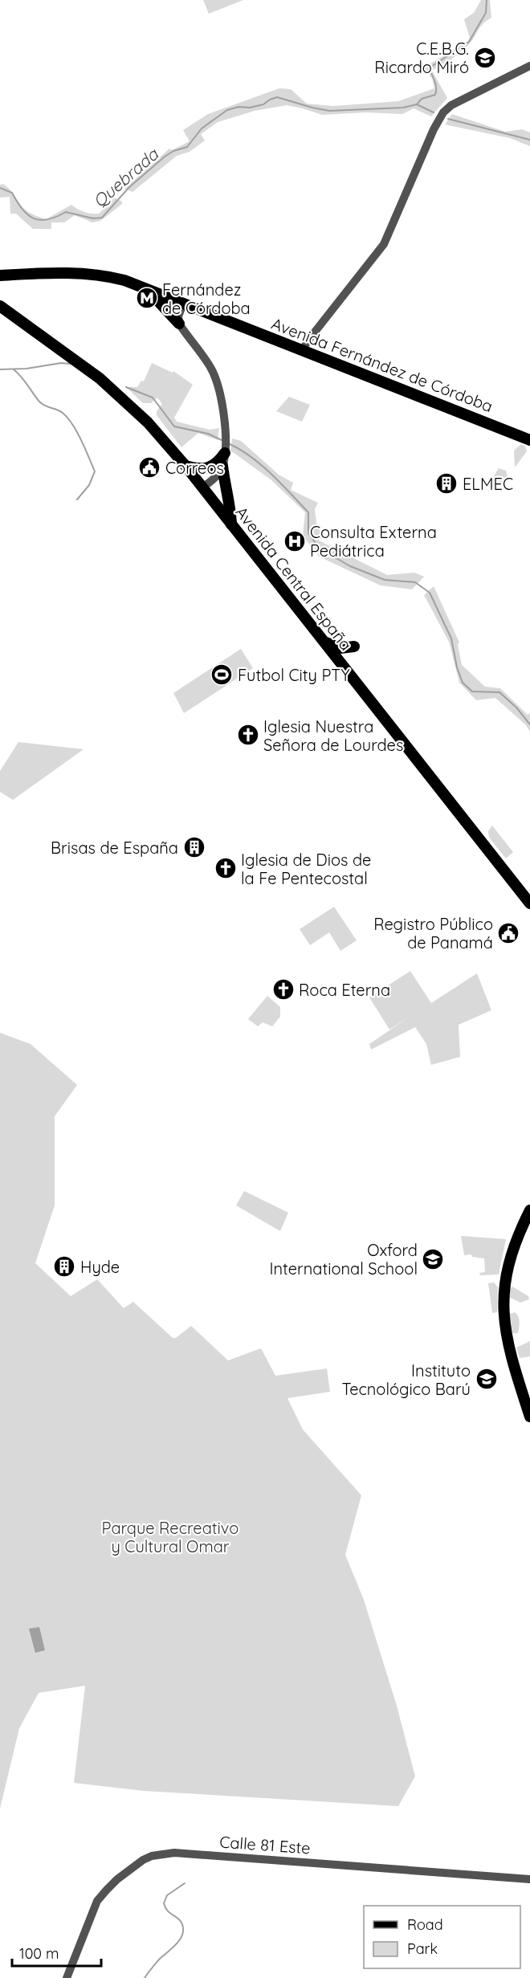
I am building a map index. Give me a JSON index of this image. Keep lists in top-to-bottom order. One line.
{"streets":{"main road":["Avenida Fernández de Córdoba","Avenida Central España"],"street":["Calle 81 Este"]},"water":["Quebrada"],"parks":["Parque Recreativo y Cultural Omar"],"places":{"school or university":["C.E.B.G. Ricardo Miró","Oxford International School","Instituto Tecnológico Barú"],"metro station":["Fernández de Córdoba"],"public building":["Correos","Registro Público de Panamá"],"building":["ELMEC","Brisas de España","Hyde"],"hospital":["Consulta Externa Pediátrica"],"sports":["Futbol City PTY"],"church":["Iglesia Nuestra Señora de Lourdes","Iglesia de Dios de la Fe Pentecostal","Roca Eterna"]},"legend":["Road","Park"],"scale_bar":"100 m"}
